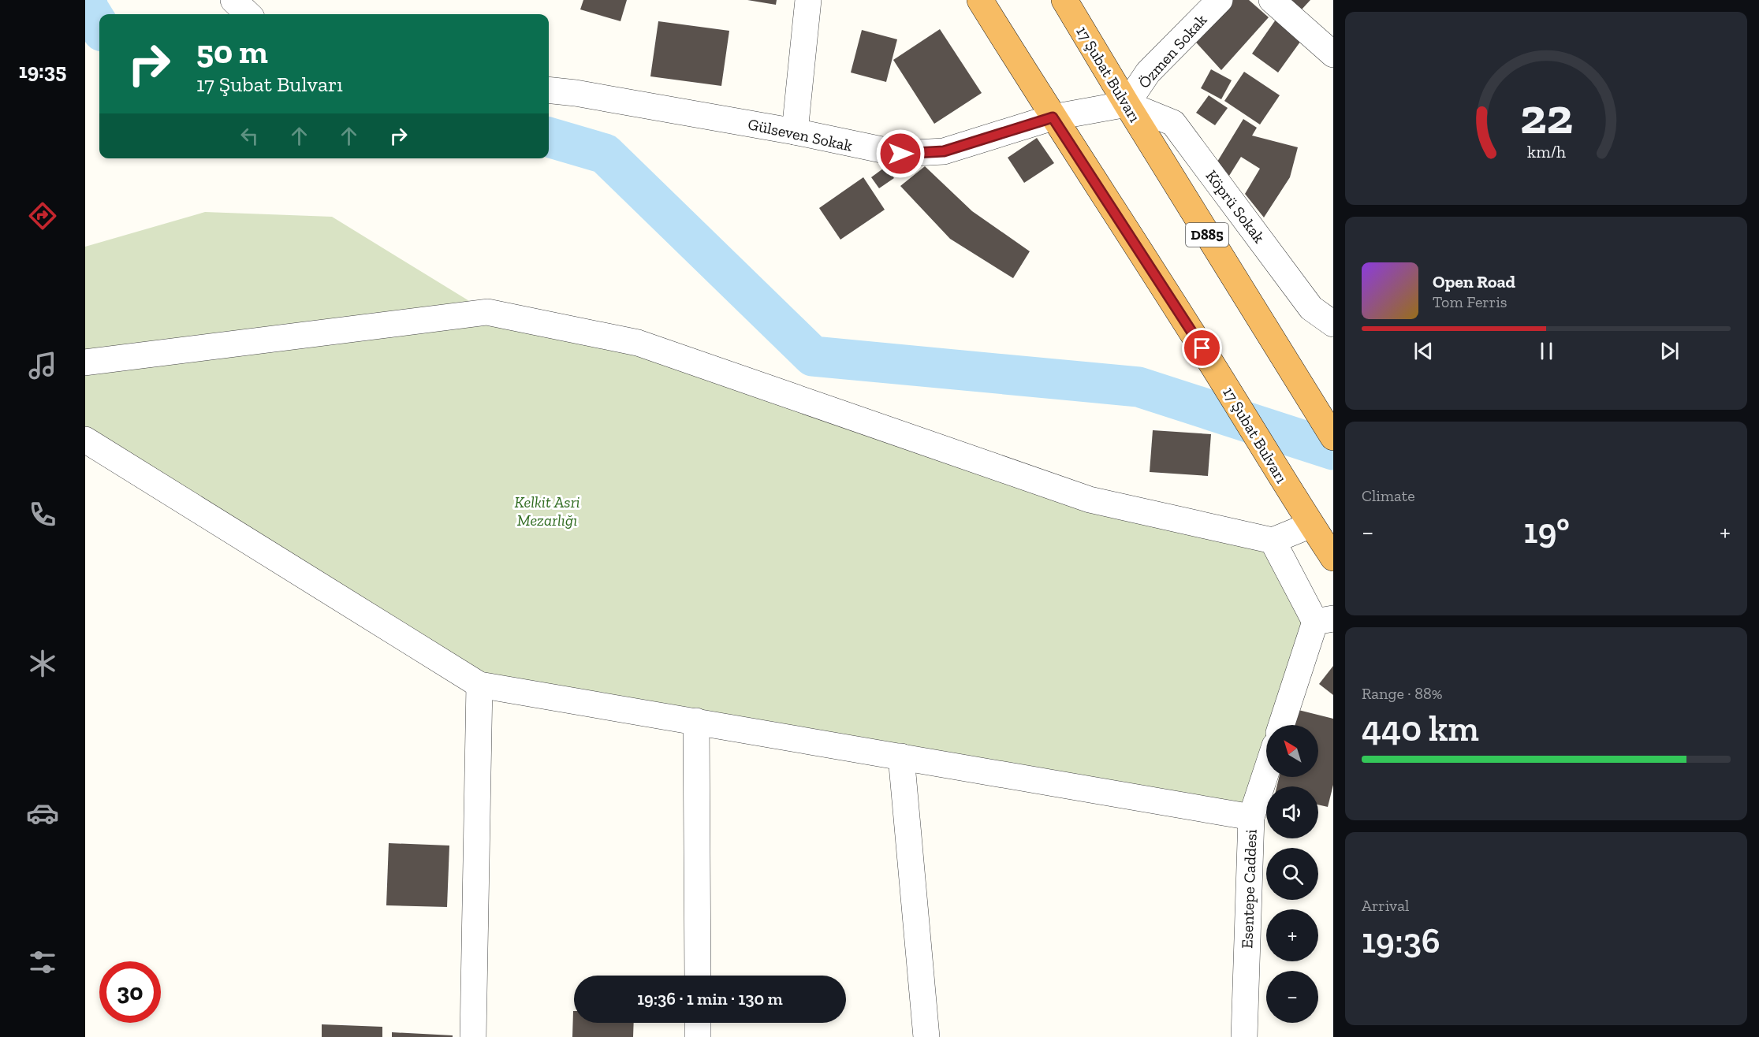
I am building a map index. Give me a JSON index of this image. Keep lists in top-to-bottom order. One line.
{"streets":{"highway":["17 Şubat Bulvarı","D885"],"street":["Özmen Sokak","Gülseven Sokak","Köprü Sokak","Esentepe Caddesi"]},"crossings":[["Özmen Sokak","17 Şubat Bulvarı"],["Özmen Sokak","Gülseven Sokak"],["Özmen Sokak","Köprü Sokak"],["17 Şubat Bulvarı","Gülseven Sokak"],["17 Şubat Bulvarı","Köprü Sokak"],["Gülseven Sokak","Köprü Sokak"]],"parks":["Kelkit Asri Mezarlığı"],"north":"top left","page":{"tabs":"19:35","turn":["50 m","17 Şubat Bulvarı"],"song":["Open Road","Tom Ferris"],"tile":["Climate",["Range · 88%","440 km"],["Arrival","19:36"]],"heat":["−","19°","+"],"map_buttons":["+","−"],"limit":"30","trip":"19:36 · 1 min · 130 m","gauge":["22","km/h"]}}
